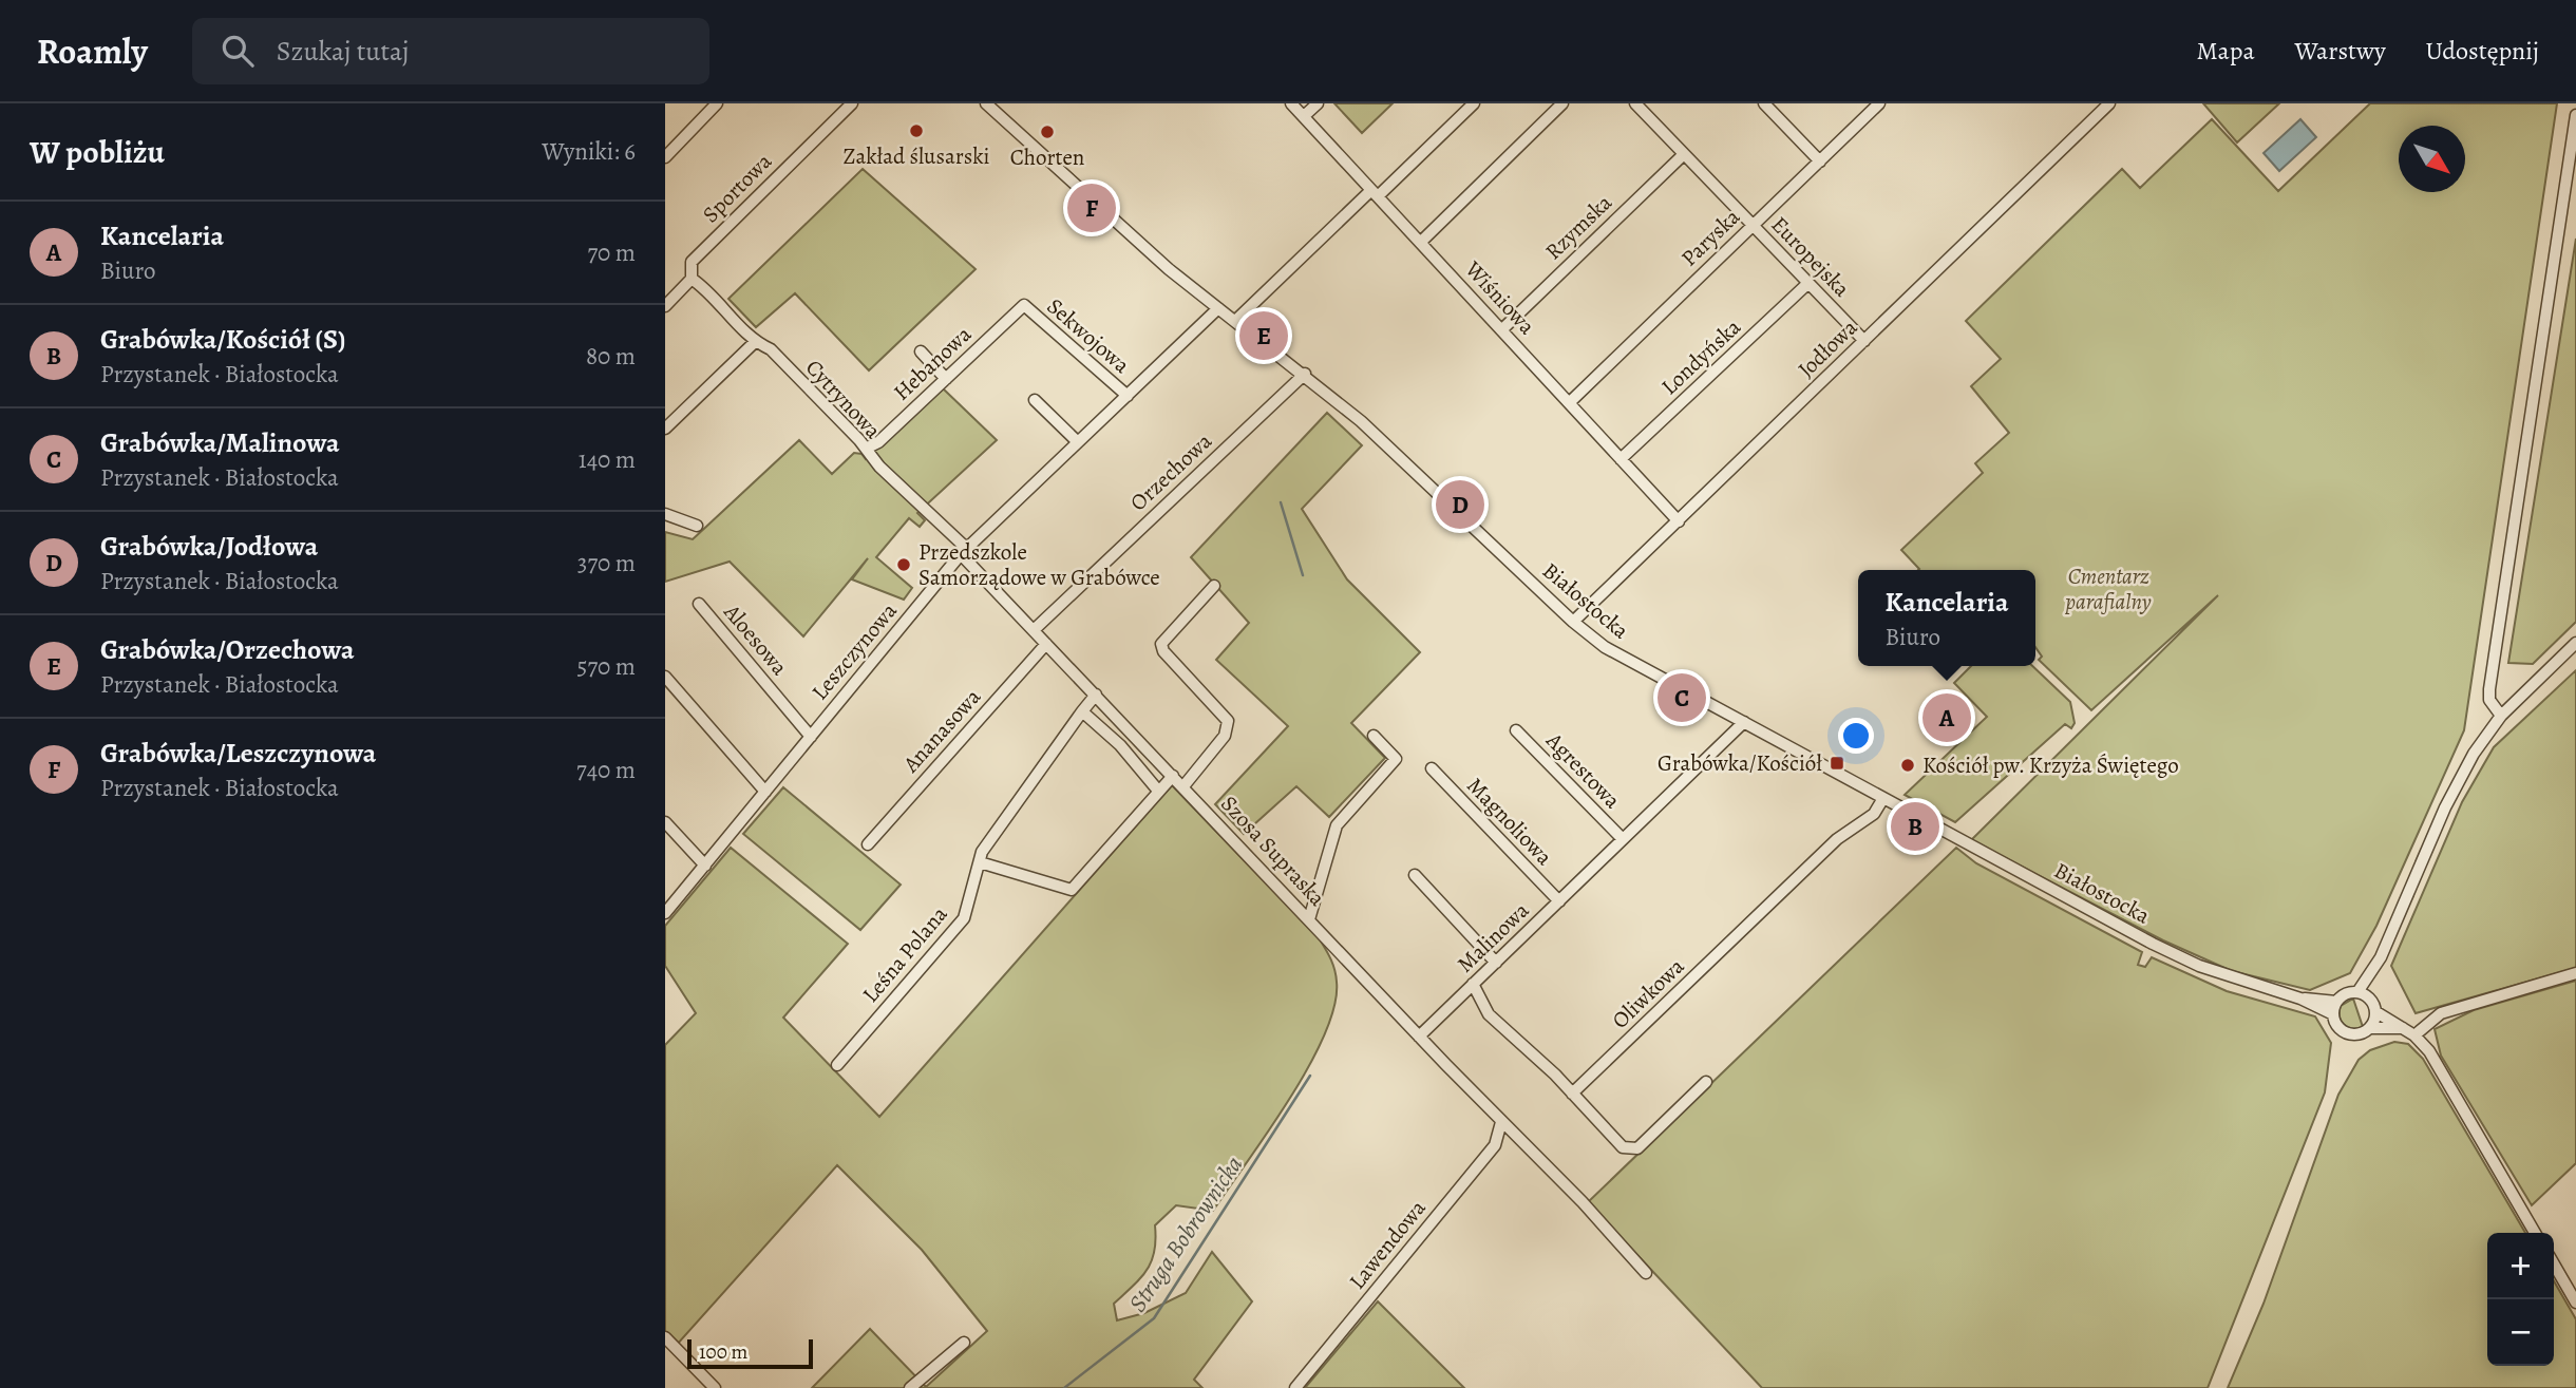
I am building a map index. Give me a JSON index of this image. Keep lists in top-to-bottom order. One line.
{"streets":{"street":["Sportowa","Rzymska","Paryska","Europejska","Wiśniowa","Sekwojowa","Jodłowa","Londyńska","Hebanowa","Cytrynowa","Orzechowa","Białostocka","Aloesowa","Leszczynowa","Ananasowa","Agrestowa","Magnoliowa","Szosa Supraska","Malinowa","Leśna Polana","Oliwkowa","Lawendowa"]},"crossings":[["Sportowa","Cytrynowa"],["Rzymska","Europejska"],["Rzymska","Wiśniowa"],["Paryska","Europejska"],["Paryska","Wiśniowa"],["Europejska","Jodłowa"],["Europejska","Londyńska"],["Wiśniowa","Jodłowa"],["Wiśniowa","Londyńska"],["Sekwojowa","Hebanowa"],["Sekwojowa","Leszczynowa"],["Jodłowa","Białostocka"],["Hebanowa","Cytrynowa"],["Cytrynowa","Orzechowa"],["Cytrynowa","Leszczynowa"],["Cytrynowa","Ananasowa"],["Cytrynowa","Szosa Supraska"],["Cytrynowa","Leśna Polana"],["Orzechowa","Białostocka"],["Białostocka","Leszczynowa"],["Białostocka","Malinowa"],["Białostocka","Oliwkowa"],["Aloesowa","Leszczynowa"],["Agrestowa","Malinowa"],["Magnoliowa","Malinowa"],["Szosa Supraska","Malinowa"],["Szosa Supraska","Leśna Polana"]],"water":["Struga Bobrownicka"],"parks":["Cmentarz parafialny"],"places":{"other":["Zakład ślusarski","Chorten","Przedszkole Samorządowe w Grabówce","Kościół pw. Krzyża Świętego"],"transit":["Grabówka/Kościół"]},"scale_bar":"100 m","north":"bottom right","page":{"header":"Roamly","search":"Szukaj tutaj","nav":["Mapa","Warstwy","Udostępnij"],"heading":["W pobliżu","Wyniki: 6"],"pins":["F","E","D","C","A","B"],"list":[{"mark":"A","name":"Kancelaria","note":"Biuro","value":"70 m"},{"mark":"B","name":"Grabówka/Kościół (S)","note":"Przystanek · Białostocka","value":"80 m"},{"mark":"C","name":"Grabówka/Malinowa","note":"Przystanek · Białostocka","value":"140 m"},{"mark":"D","name":"Grabówka/Jodłowa","note":"Przystanek · Białostocka","value":"370 m"},{"mark":"E","name":"Grabówka/Orzechowa","note":"Przystanek · Białostocka","value":"570 m"},{"mark":"F","name":"Grabówka/Leszczynowa","note":"Przystanek · Białostocka","value":"740 m"}],"popup":["Kancelaria","Biuro"],"map_buttons":["+","−"],"scale":"100 m"}}
